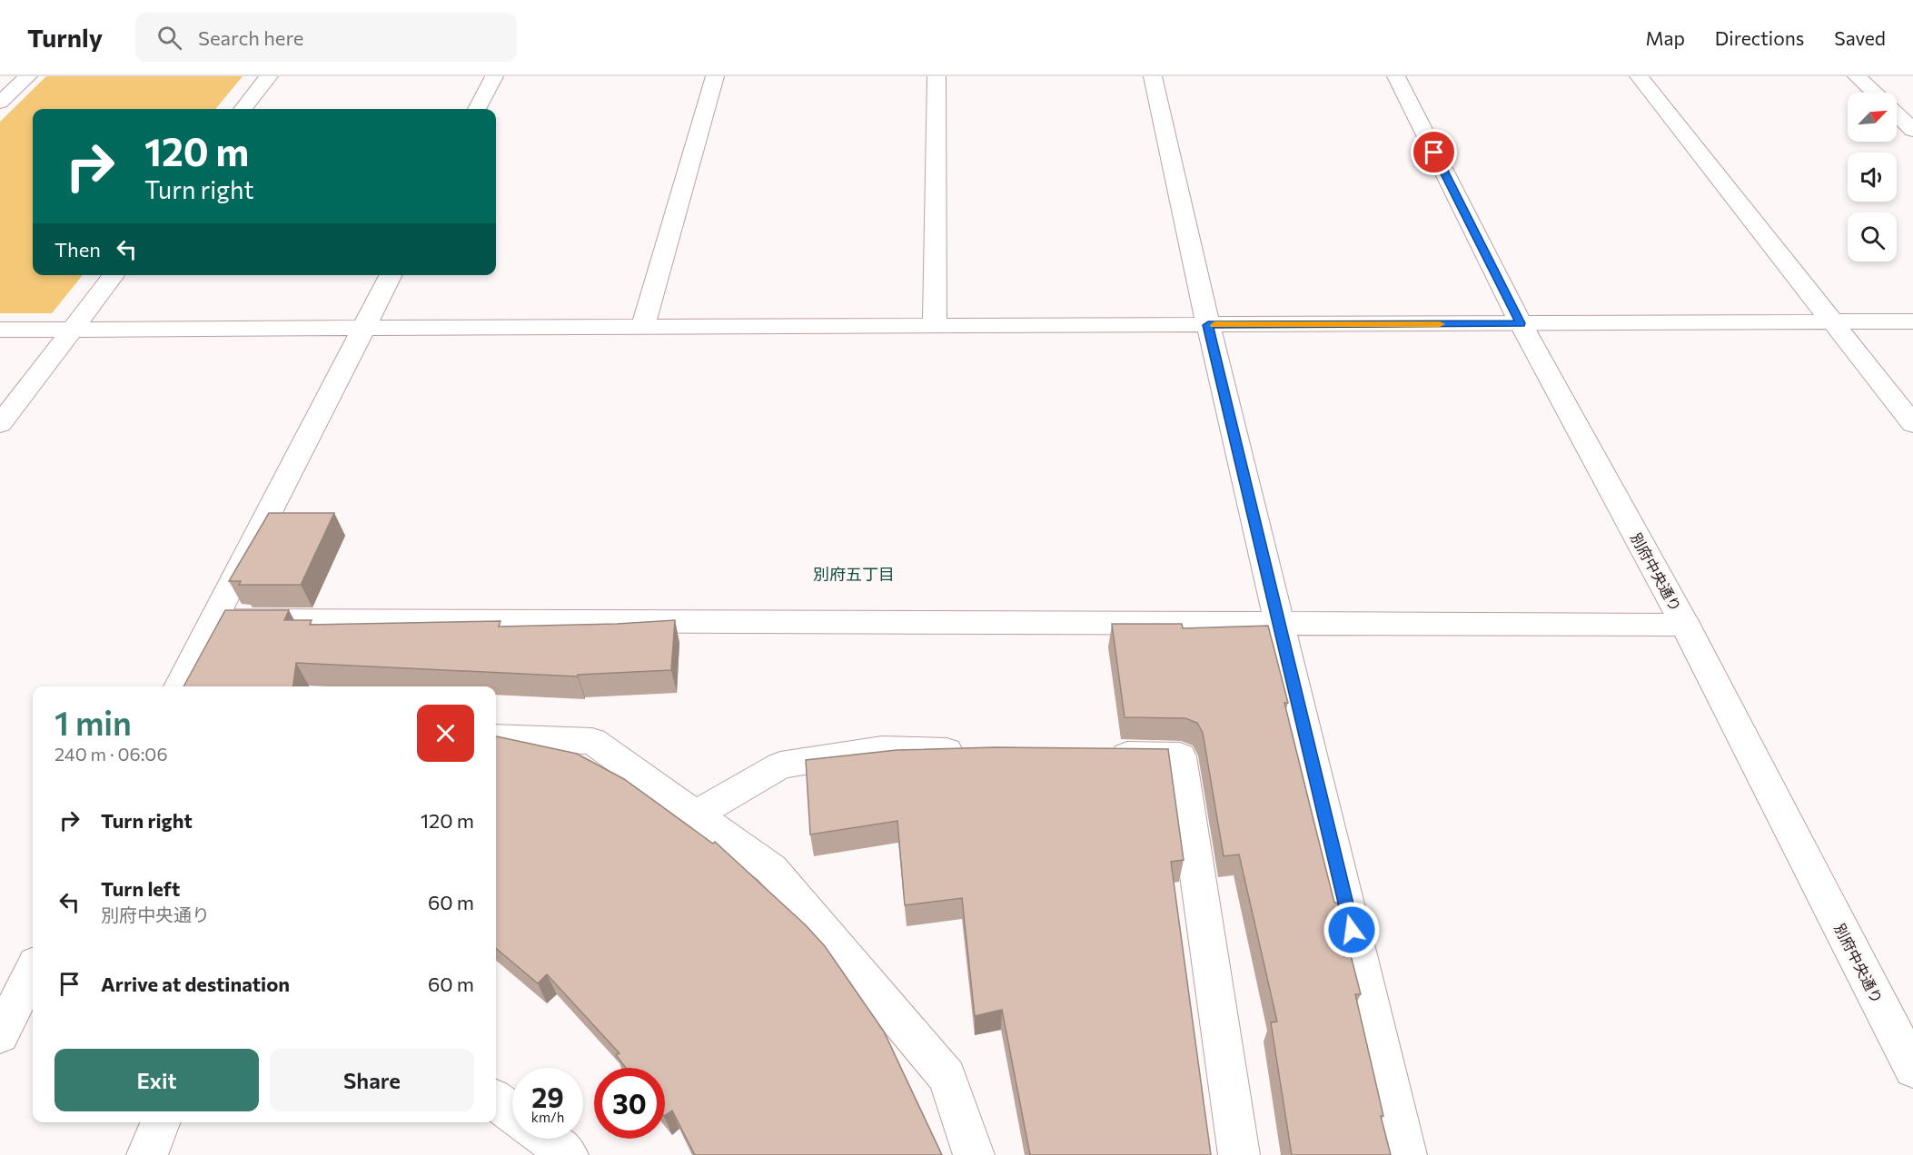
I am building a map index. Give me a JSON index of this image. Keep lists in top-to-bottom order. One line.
{"streets":{"street":["別府中央通り"]},"districts":["別府五丁目"],"north":"top right","page":{"header":"Turnly","search":"Search here","nav":["Map","Directions","Saved"],"turn":["120 m","Turn right"],"then":"Then","heading":["1 min","240 m · 06:06"],"list":[{"name":"Turn right","value":"120 m"},{"name":"Turn left","note":"別府中央通り","value":"60 m"},{"name":"Arrive at destination","value":"60 m"}],"buttons":["Exit","Share"],"speed":"29 km/h","limit":"30"}}
